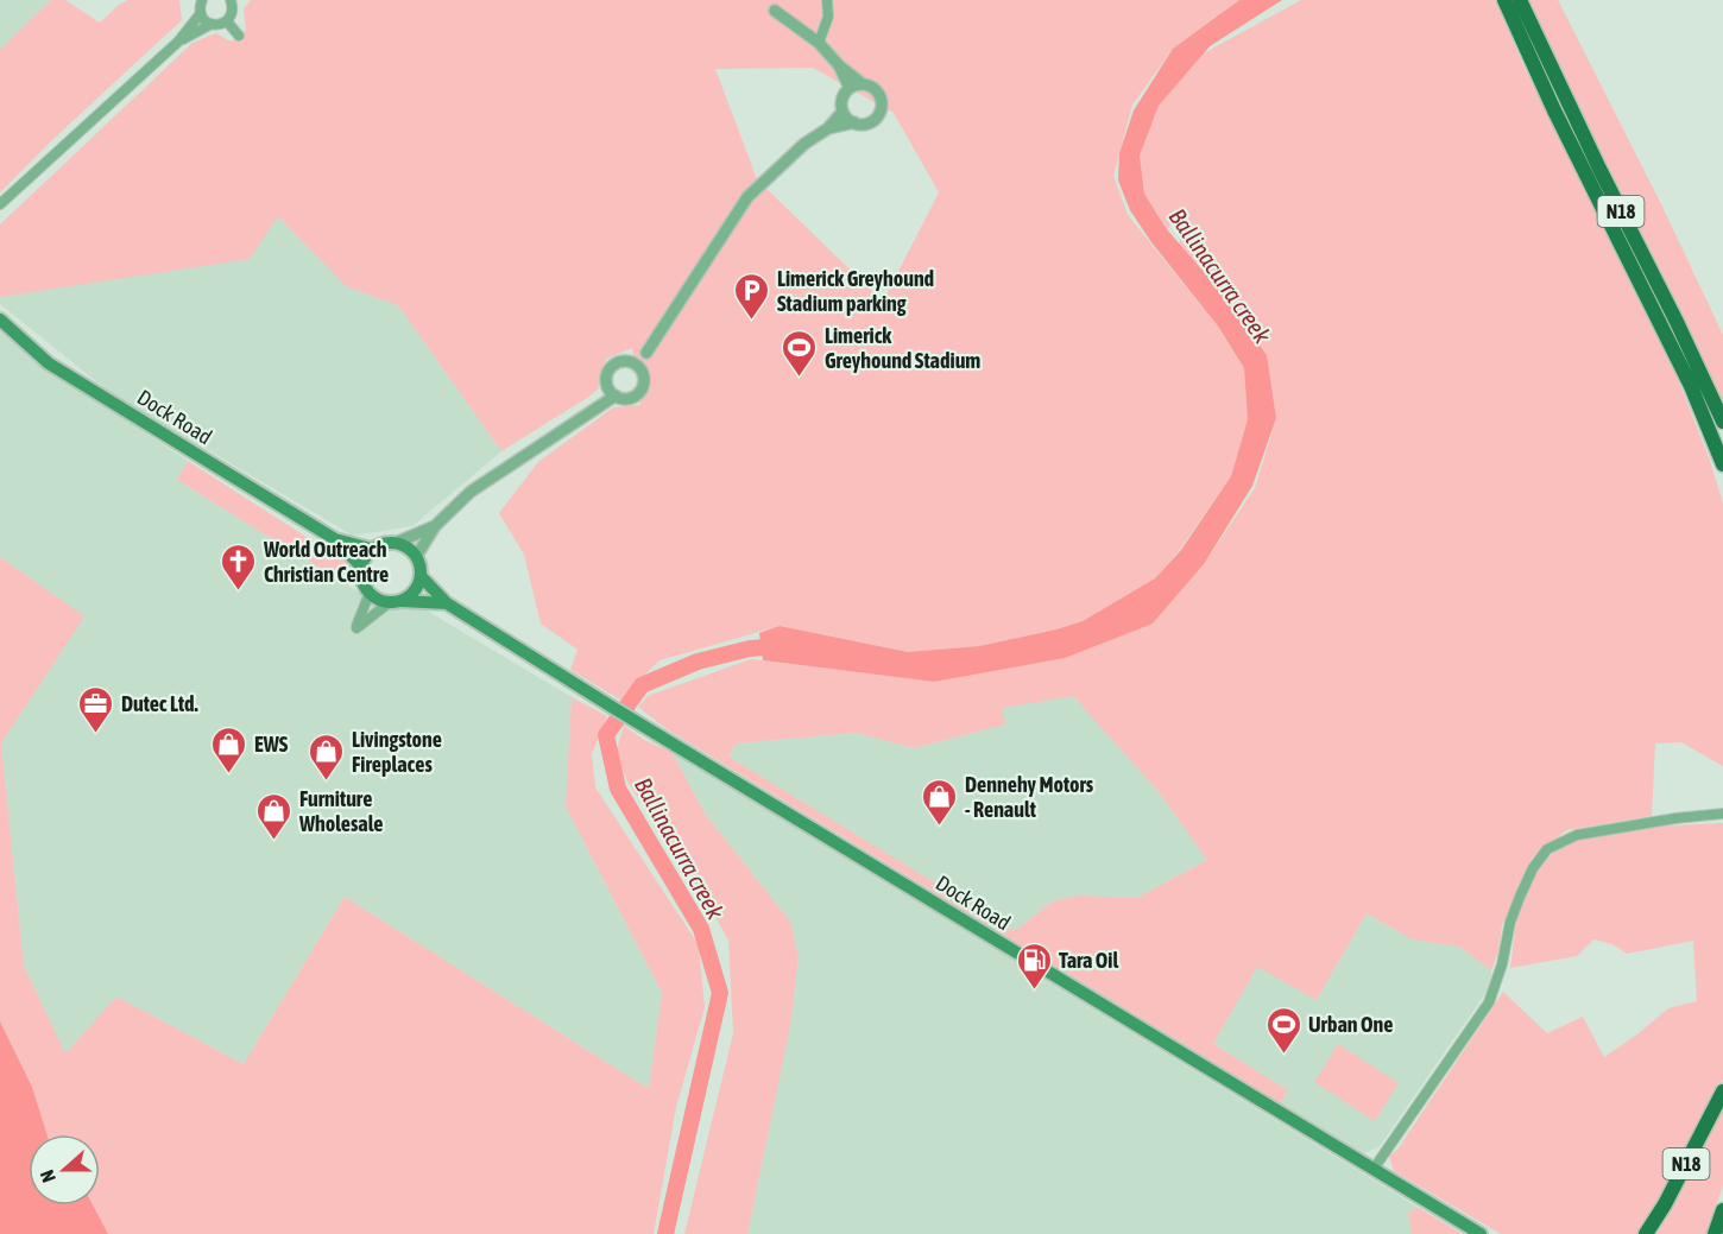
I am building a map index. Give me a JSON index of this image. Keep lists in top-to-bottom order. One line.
{"streets":{"highway":["N18"],"main road":["Dock Road"]},"water":["Ballinacurra creek"],"places":{"parking":["Limerick Greyhound Stadium parking"],"sports":["Limerick Greyhound Stadium","Urban One"],"church":["World Outreach Christian Centre"],"office":["Dutec Ltd."],"shop":["EWS","Livingstone Fireplaces","Dennehy Motors - Renault","Furniture Wholesale"],"fuel station":["Tara Oil"]},"north":"left"}
